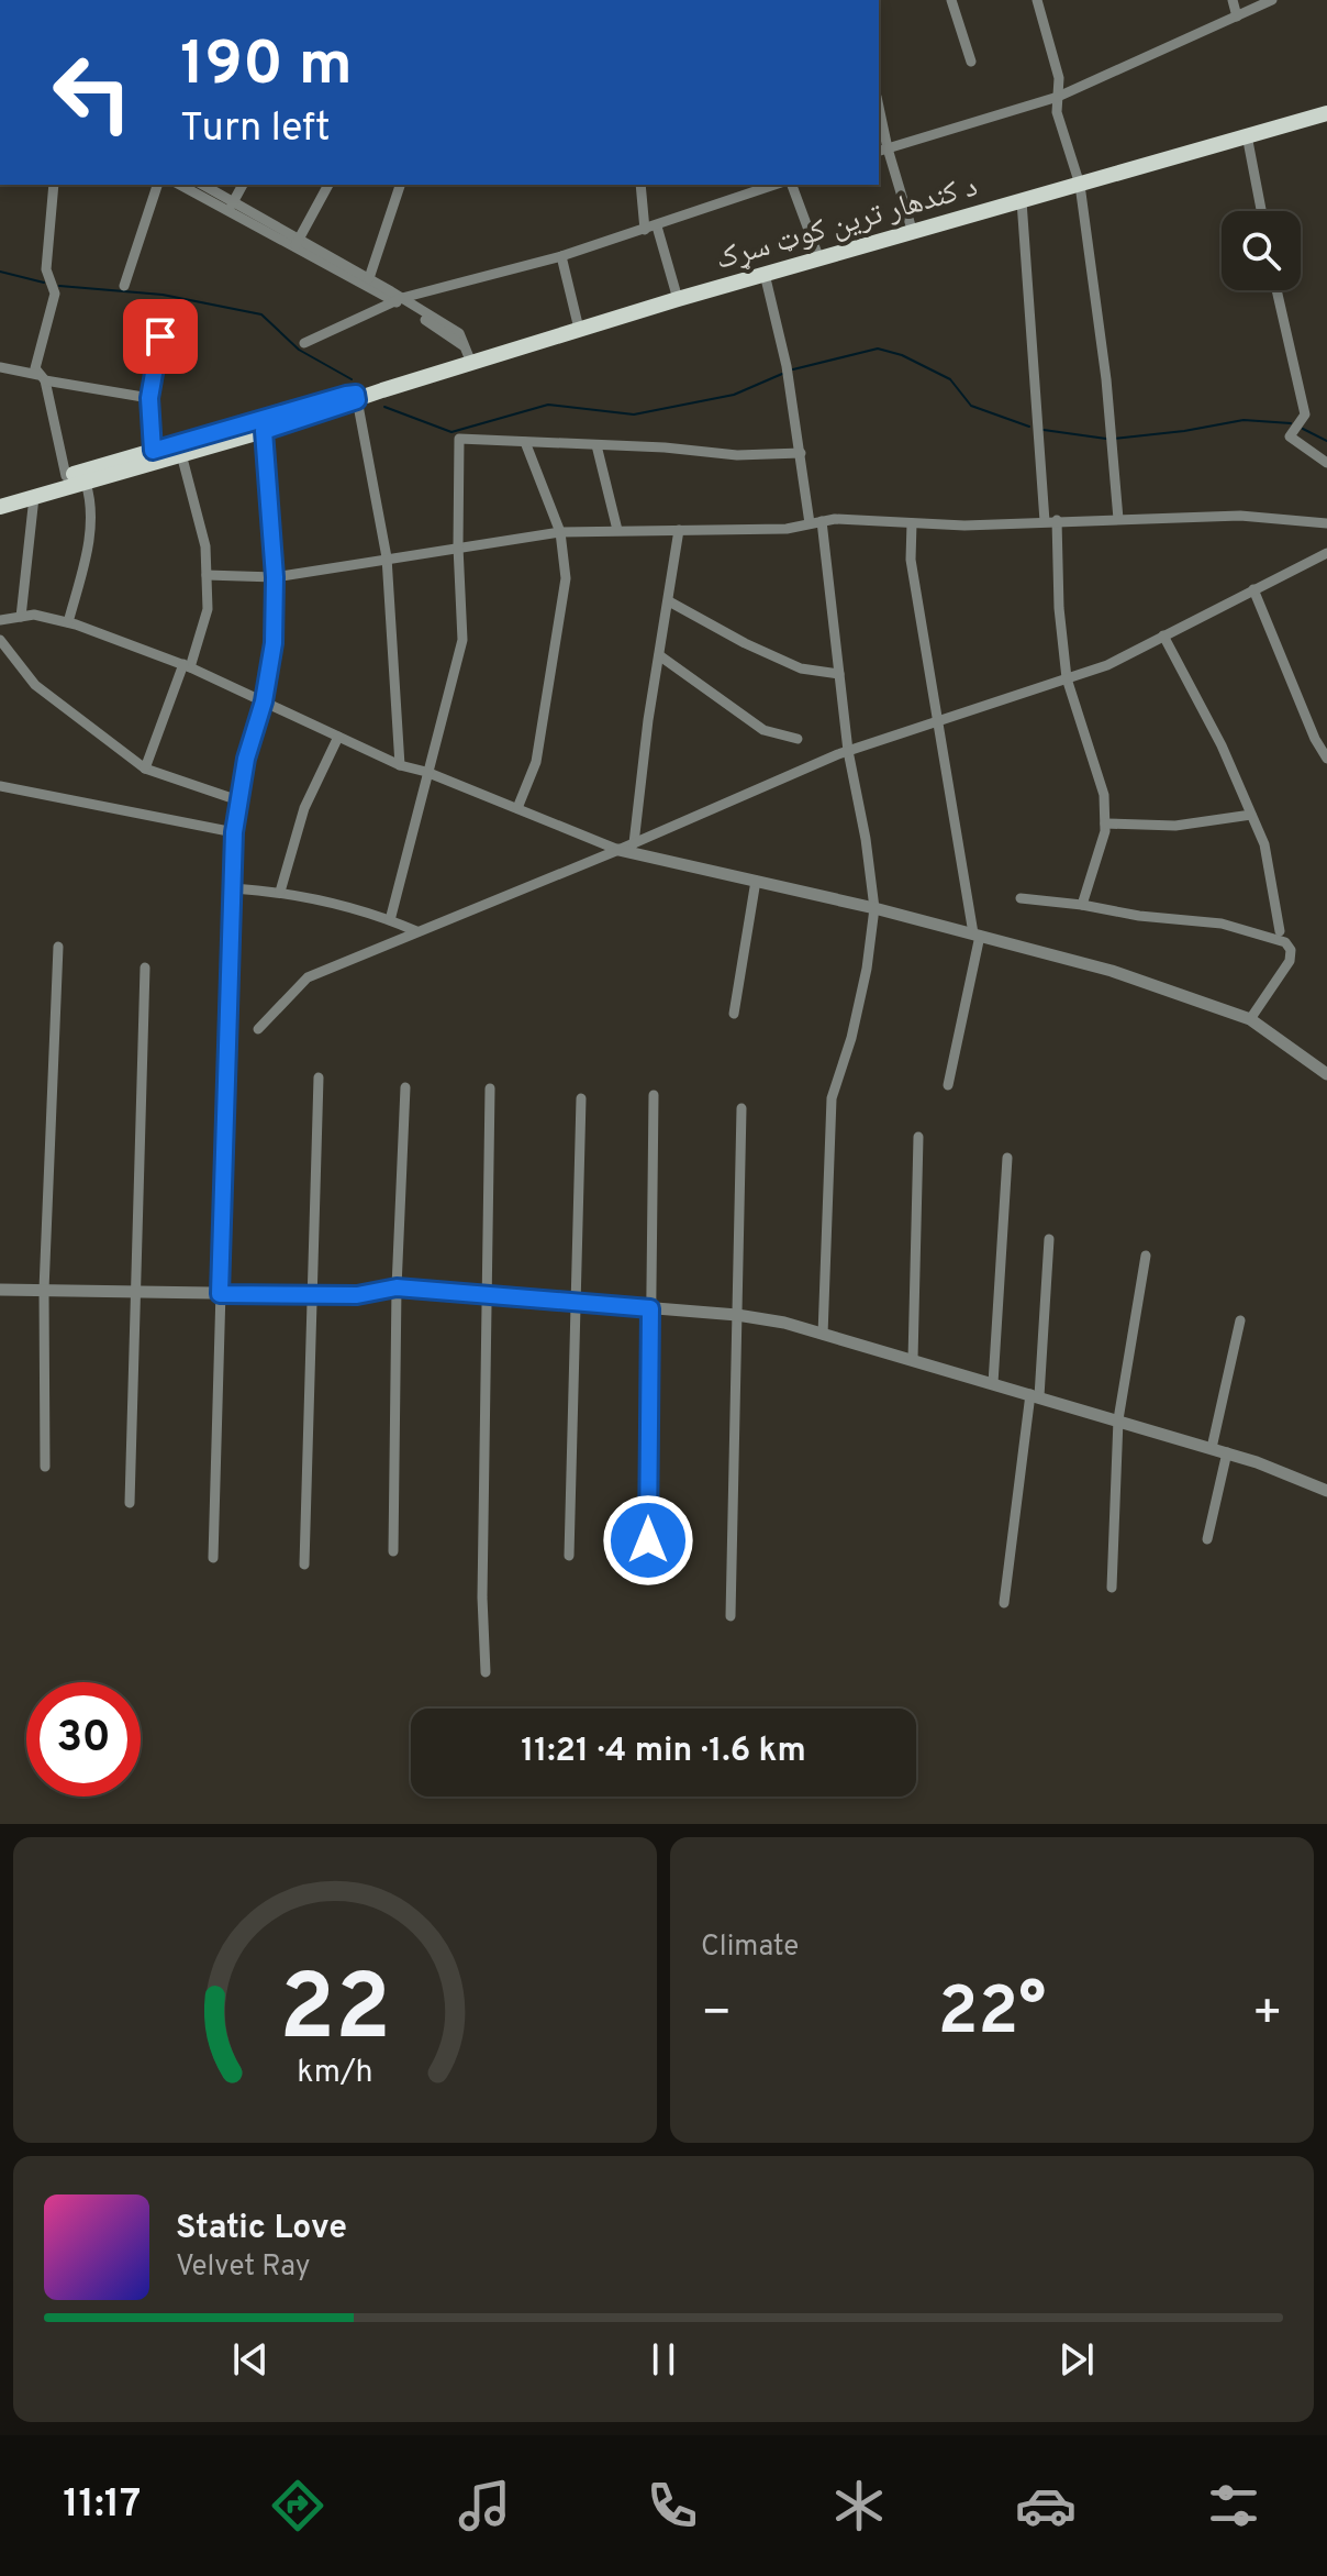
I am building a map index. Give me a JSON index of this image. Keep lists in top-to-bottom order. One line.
{"streets":{"main road":["د کندهار ترين کوټ سړک"]},"page":{"turn":["190 m","Turn left"],"limit":"30","trip":"11:21 · 4 min · 1.6 km","tile":"Climate","heat":["−","22°","+"],"song":["Static Love","Velvet Ray"],"tabs":"11:17","gauge":["22","km/h"]}}
